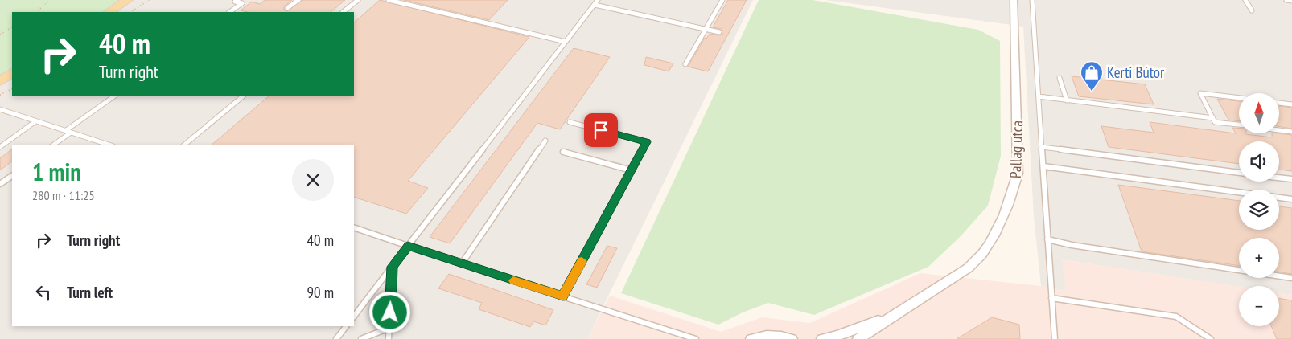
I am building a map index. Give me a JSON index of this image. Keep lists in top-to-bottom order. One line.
{"streets":{"street":["Pallag utca"]},"places":{"shop":["Kerti Bútor"]},"north":"top","page":{"turn":["40 m","Turn right"],"map_buttons":["+","−"],"heading":["1 min","280 m · 11:25"],"list":[{"name":"Turn right","value":"40 m"},{"name":"Turn left","value":"90 m"}]}}
